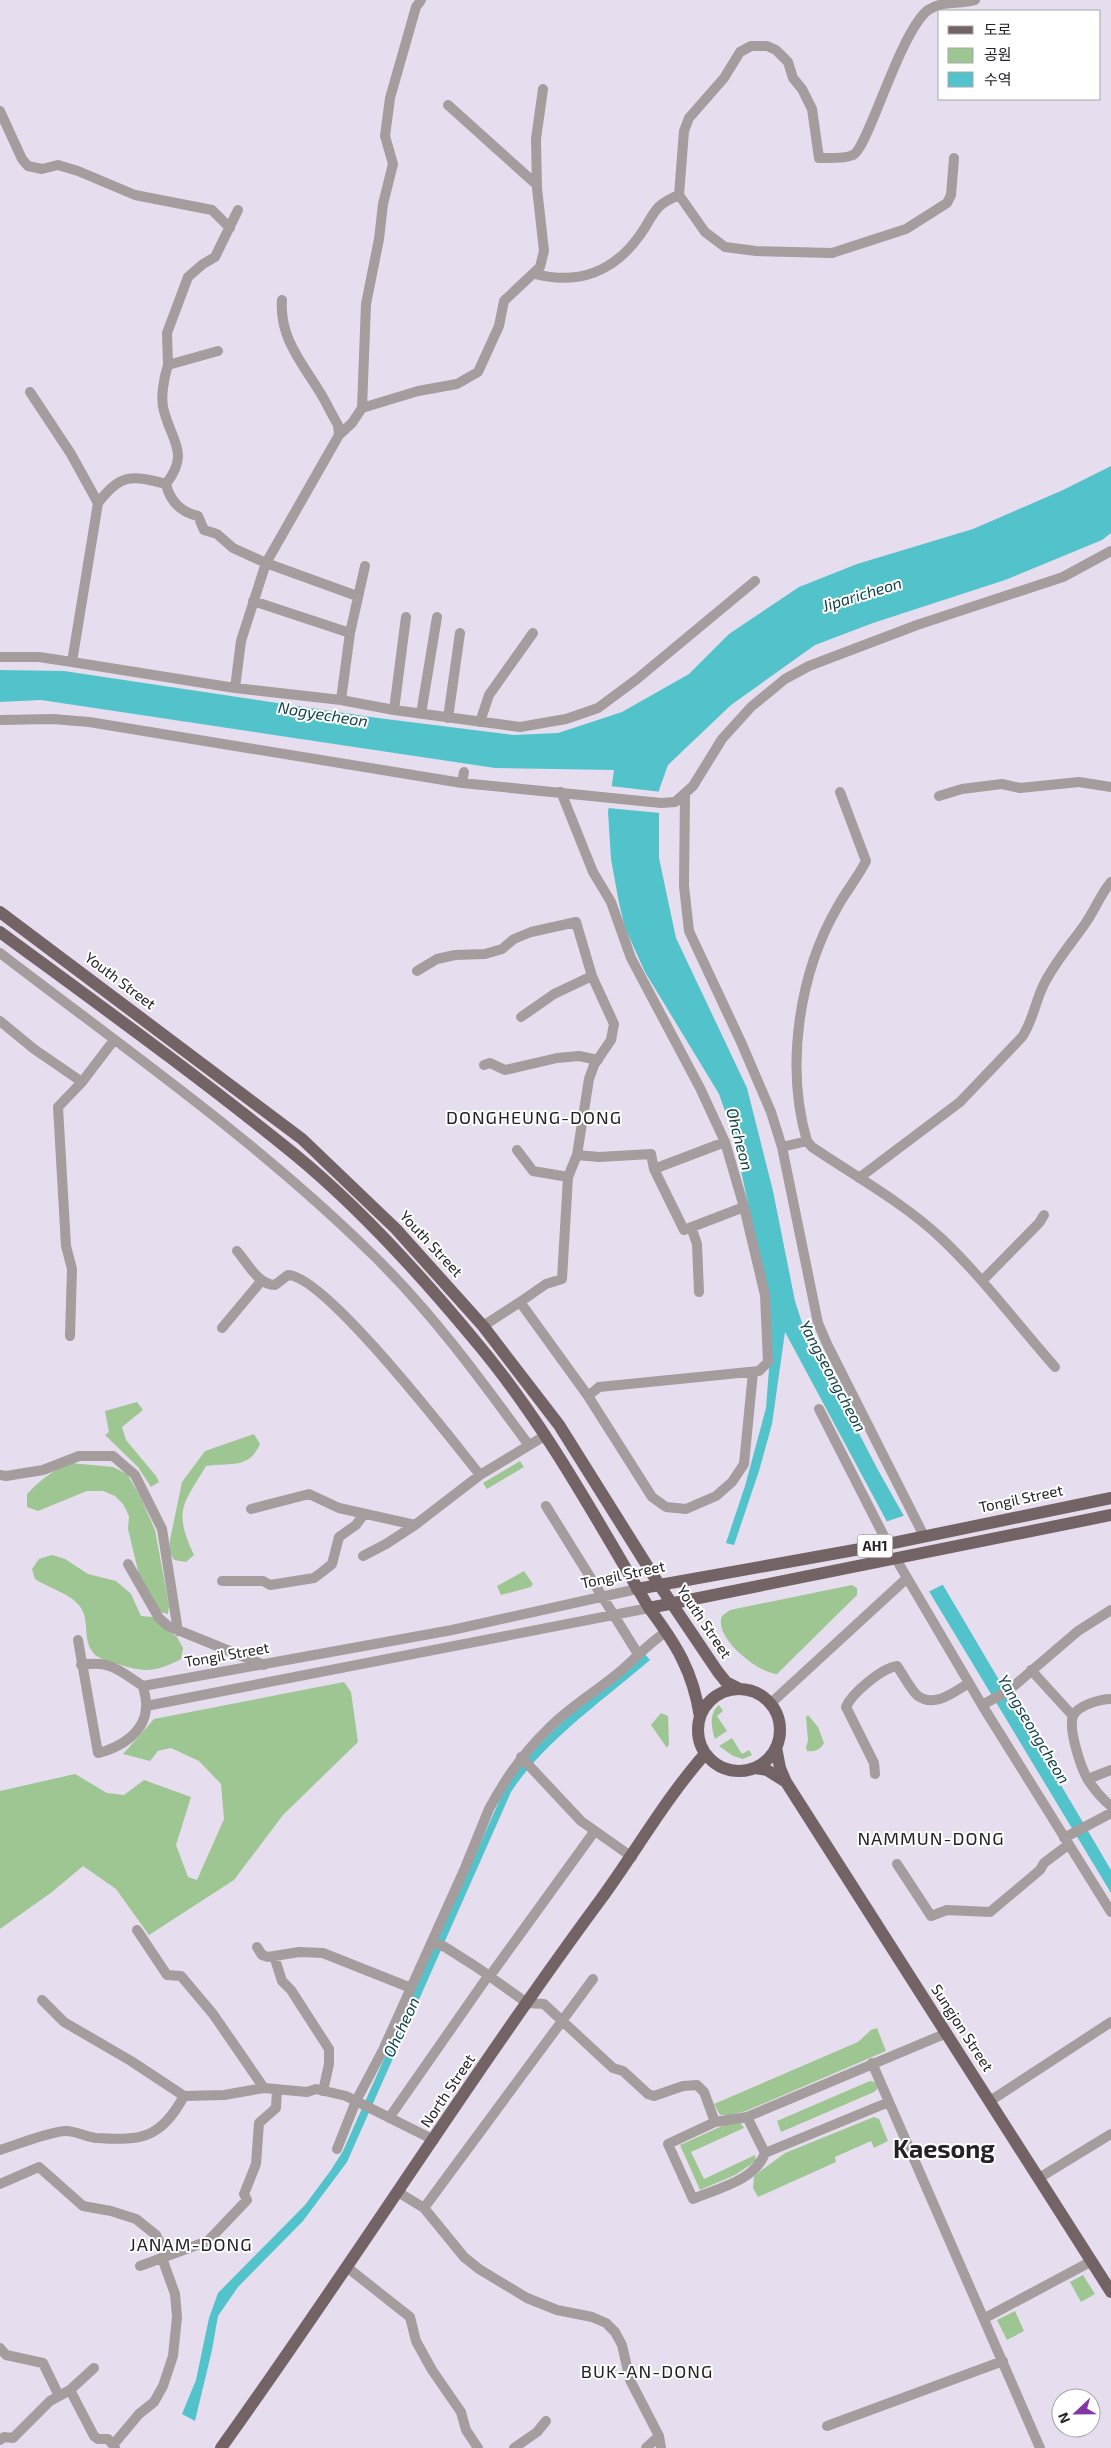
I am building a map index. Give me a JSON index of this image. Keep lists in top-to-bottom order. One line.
{"streets":{"main road":["Youth Street","Tongil Street","AH1","Sungjon Street","North Street"]},"crossings":[["Youth Street","Tongil Street"],["Youth Street","AH1"],["Youth Street","North Street"]],"districts":["DONGHEUNG-DONG","NAMMUN-DONG","Kaesong","JANAM-DONG","BUK-AN-DONG"],"water":["Jiparicheon","Nogyecheon","Ohcheon","Yangseongcheon"],"legend":["도로","공원","수역"],"north":"left"}
